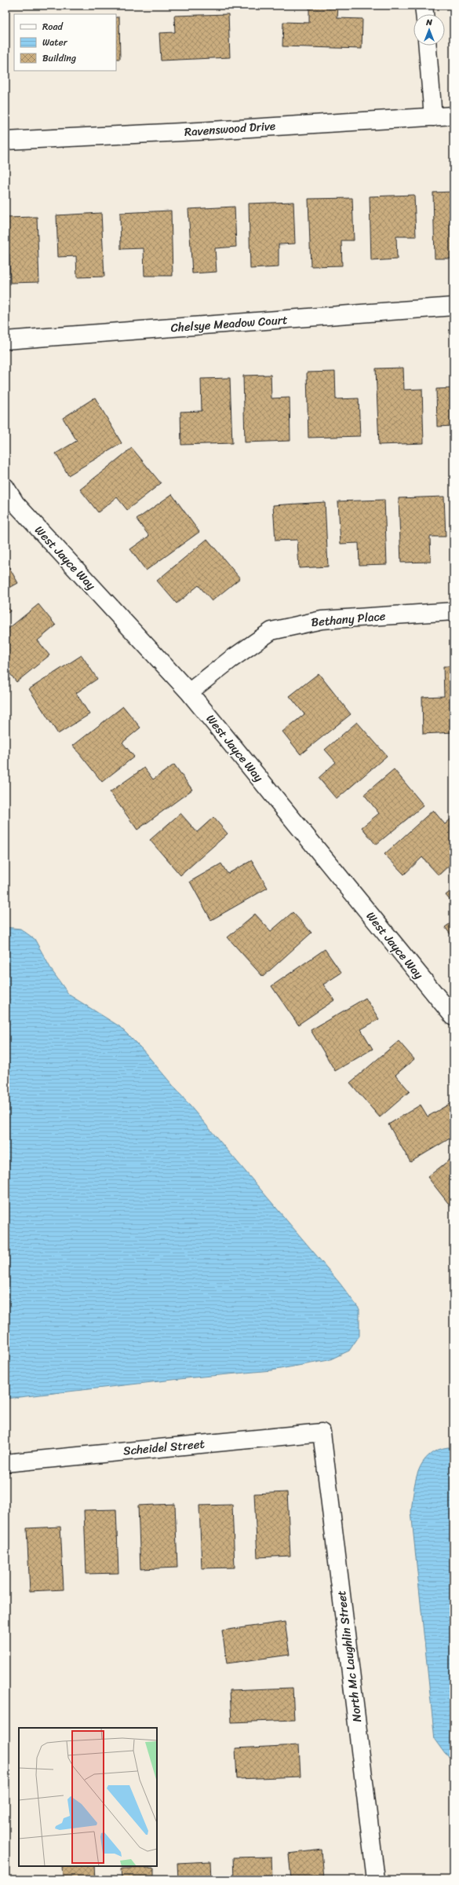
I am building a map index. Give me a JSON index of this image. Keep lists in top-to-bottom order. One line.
{"streets":{"street":["Ravenswood Drive","Chelsye Meadow Court","West Jayce Way","Bethany Place","Scheidel Street","North Mc Laughlin Street"]},"crossings":[["West Jayce Way","Bethany Place"],["Scheidel Street","North Mc Laughlin Street"]],"legend":["Road","Water","Building"],"north":"top"}
